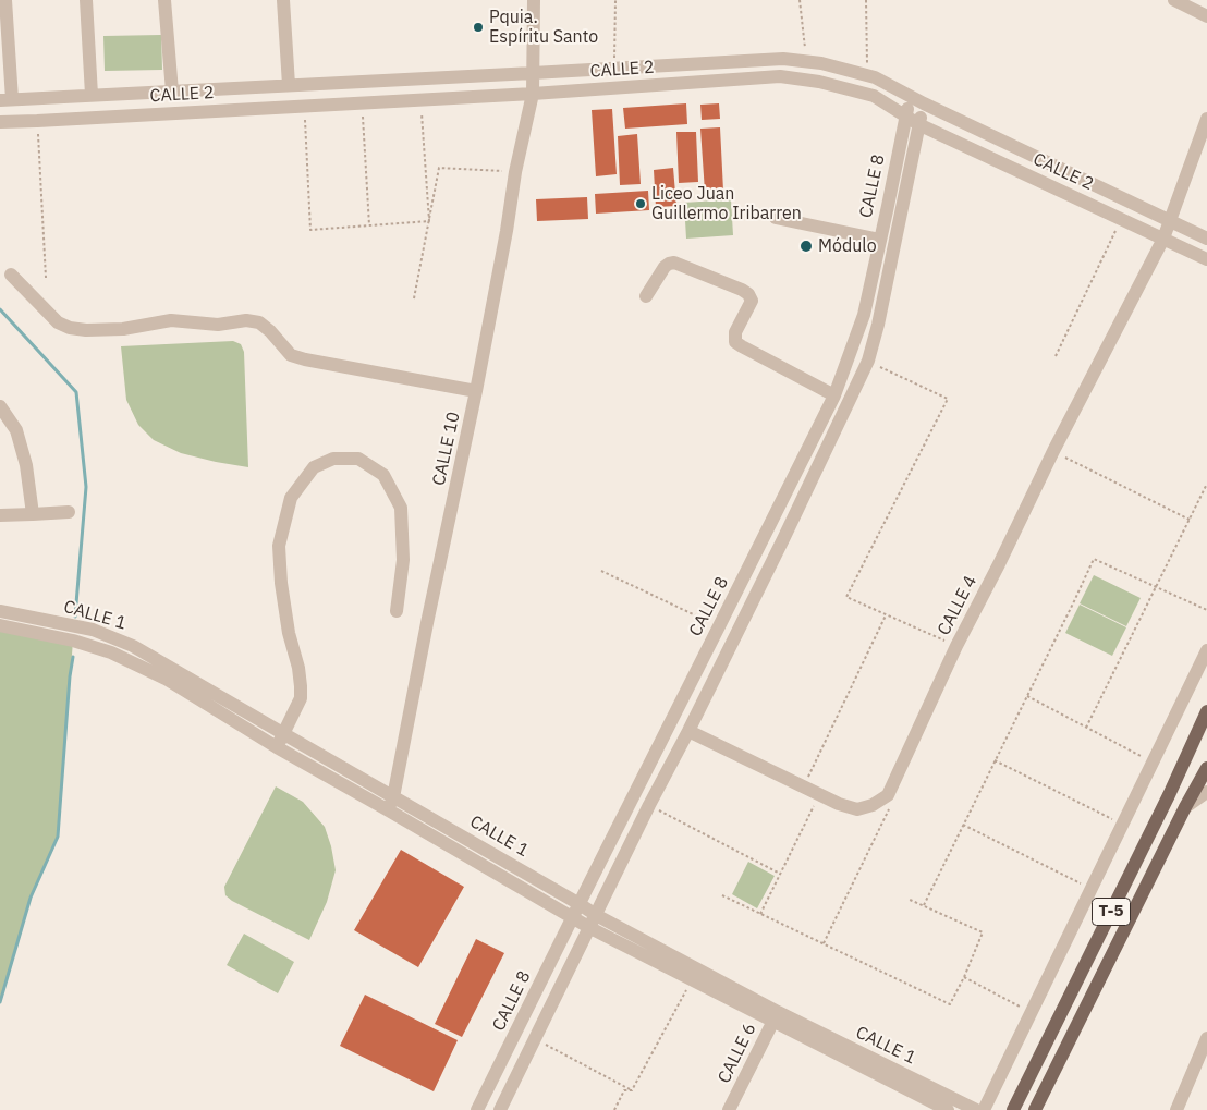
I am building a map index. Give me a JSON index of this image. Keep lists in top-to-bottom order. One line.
{"streets":{"main road":["T-5"],"street":["CALLE 2","CALLE 8","CALLE 10","CALLE 4","CALLE 1","CALLE 6"]},"crossings":[["CALLE 2","CALLE 8"],["CALLE 2","CALLE 10"],["CALLE 2","CALLE 4"],["CALLE 8","CALLE 4"],["CALLE 8","CALLE 1"],["CALLE 10","CALLE 1"],["CALLE 1","CALLE 6"]],"places":["Pquia. Espíritu Santo","Liceo Juan Guillermo Iribarren","Módulo"]}
